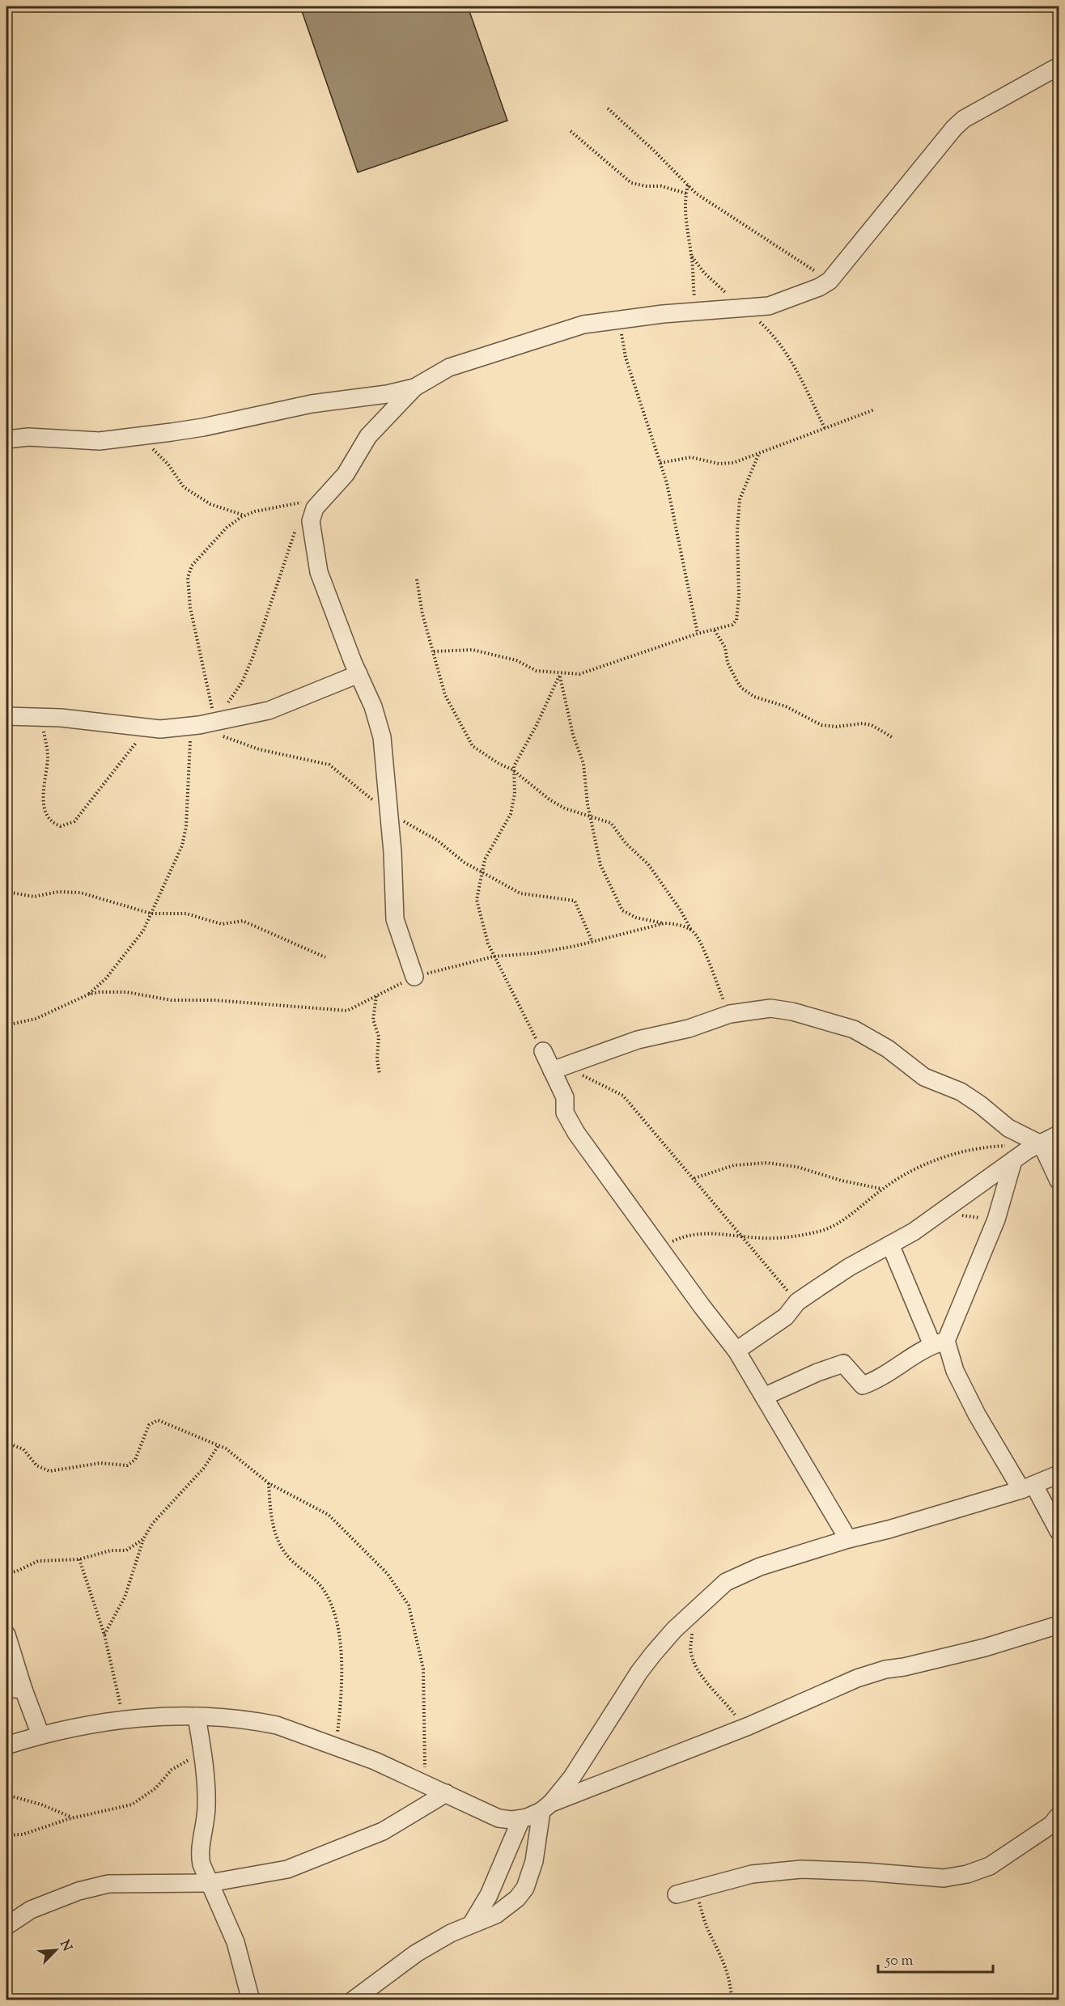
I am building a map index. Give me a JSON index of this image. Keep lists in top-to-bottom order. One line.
{"scale_bar":"50 m","north":"top right"}
